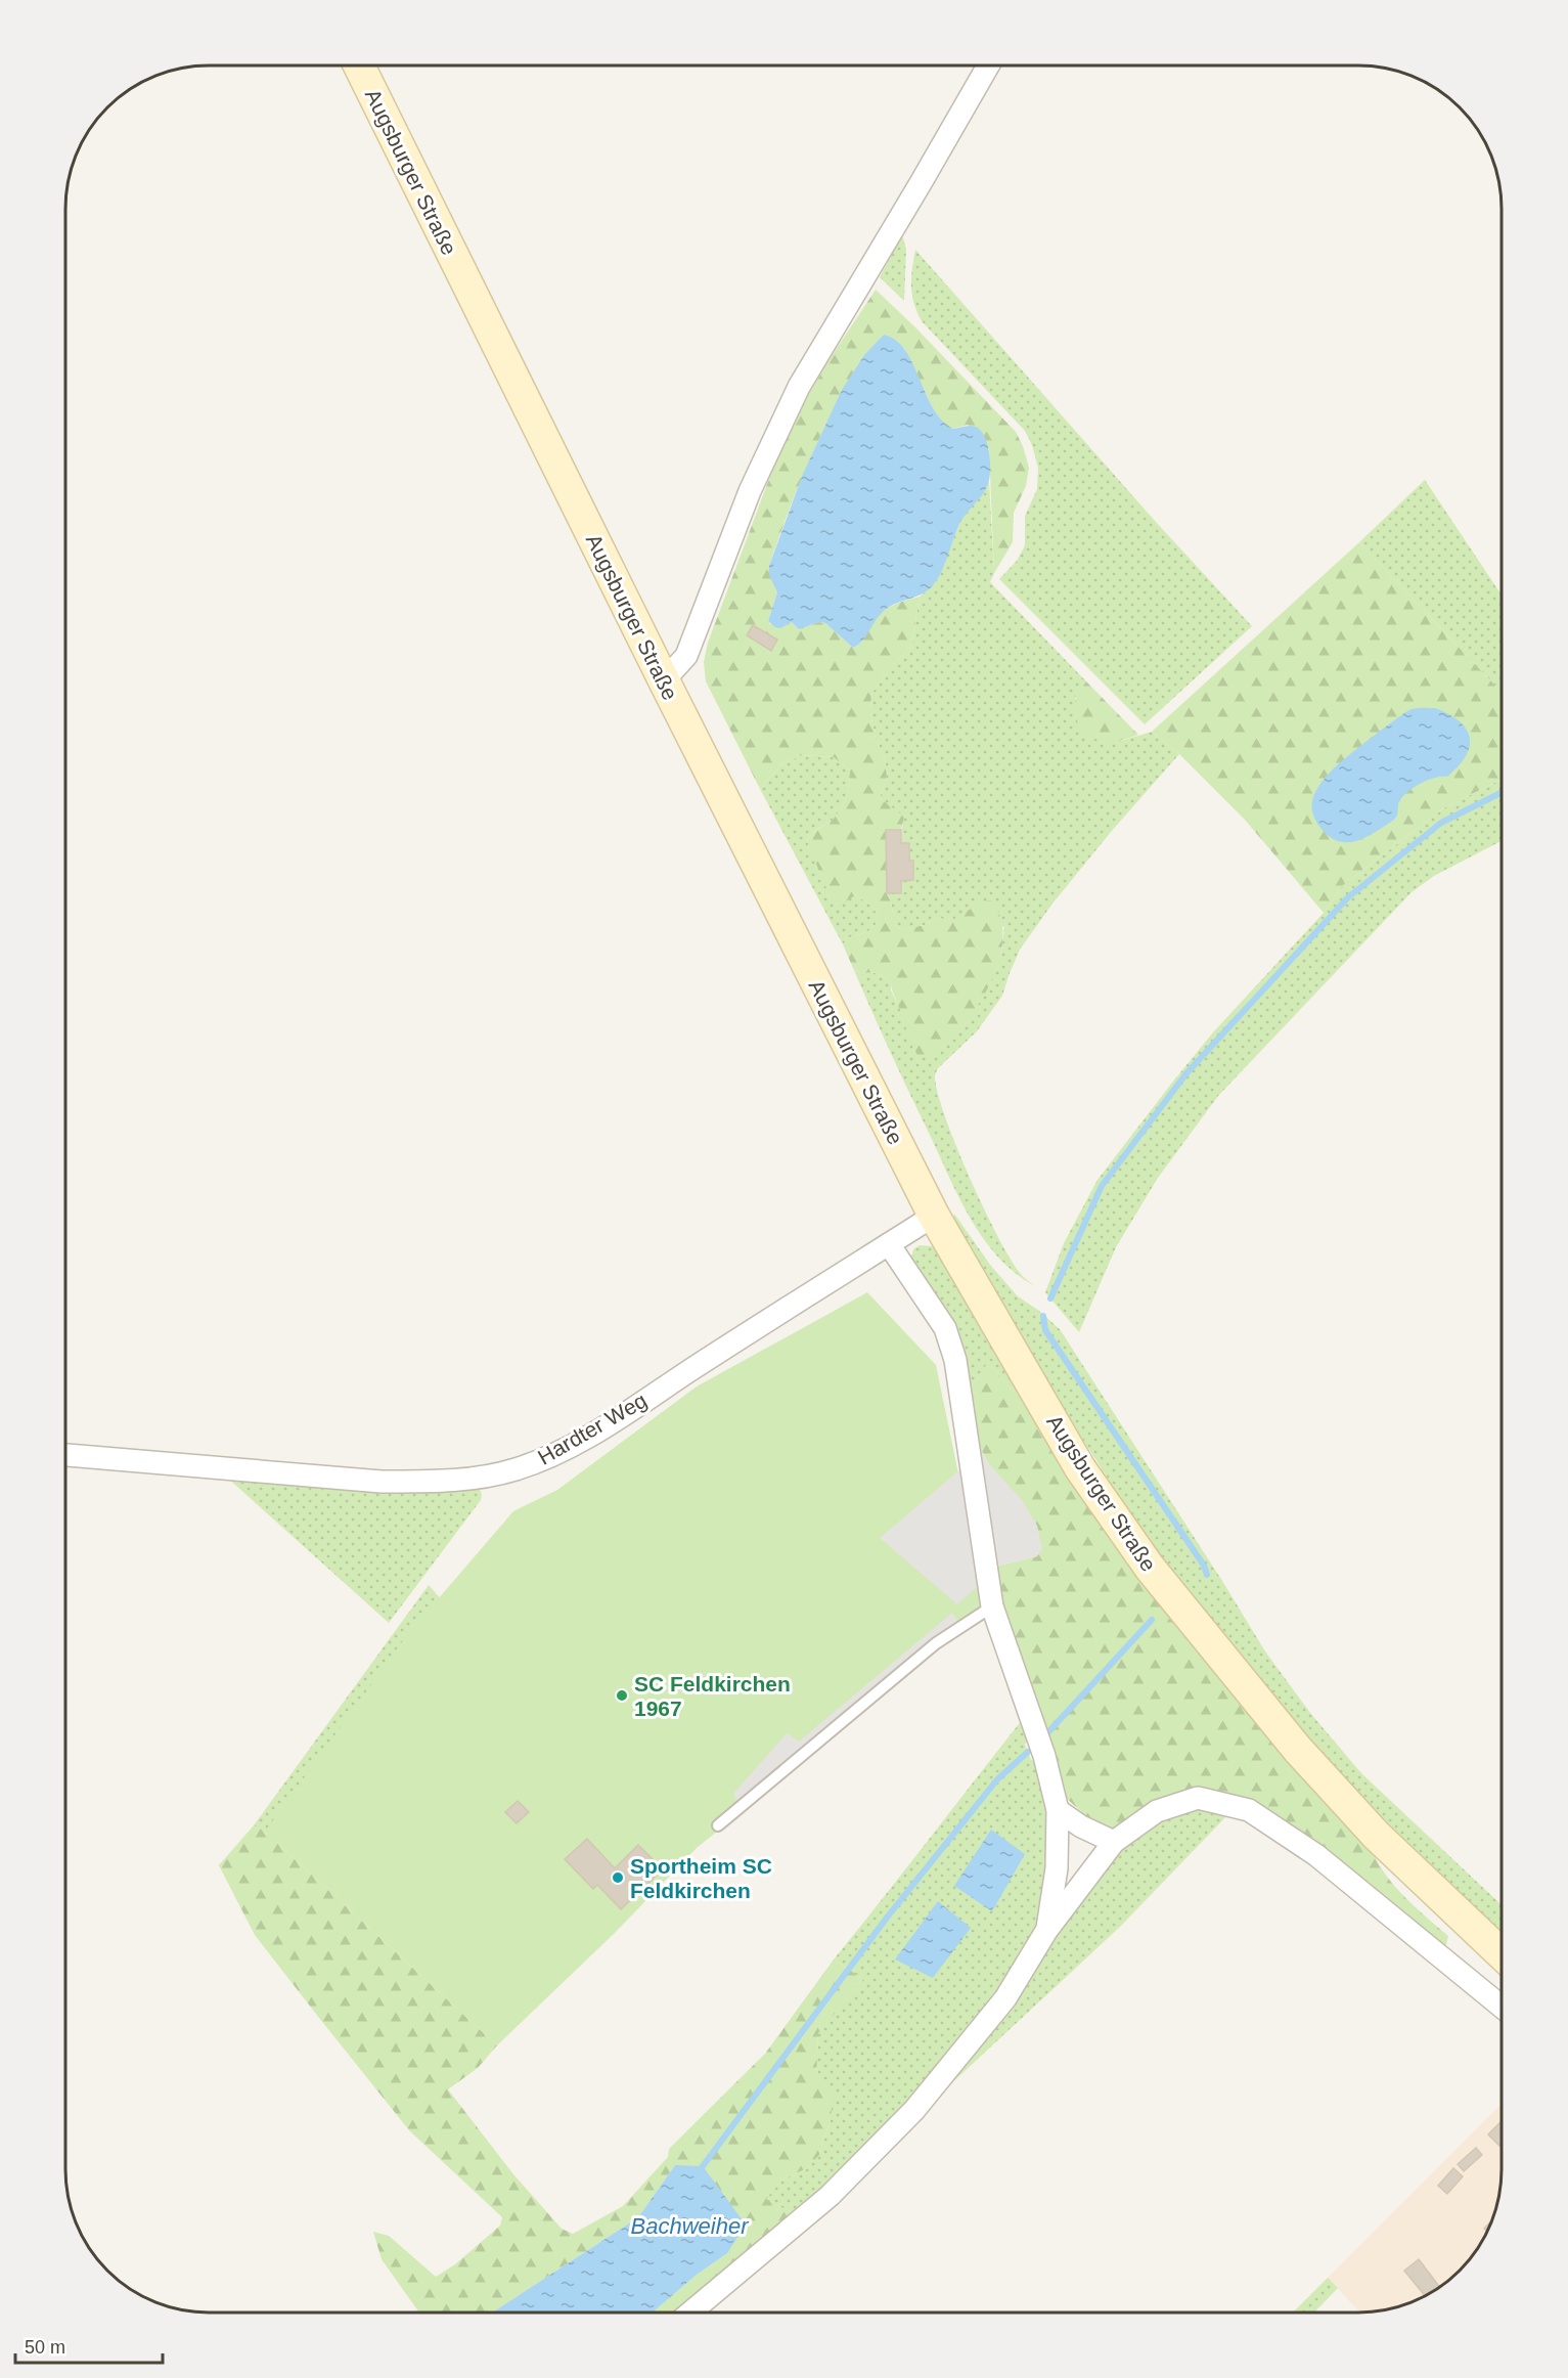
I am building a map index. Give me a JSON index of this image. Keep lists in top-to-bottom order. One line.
{"streets":{"main road":["Augsburger Straße"],"street":["Hardter Weg"]},"crossings":[["Augsburger Straße","Hardter Weg"]],"water":["Bachweiher"],"places":["SC Feldkirchen 1967","Sportheim SC Feldkirchen"],"scale_bar":"50 m"}
